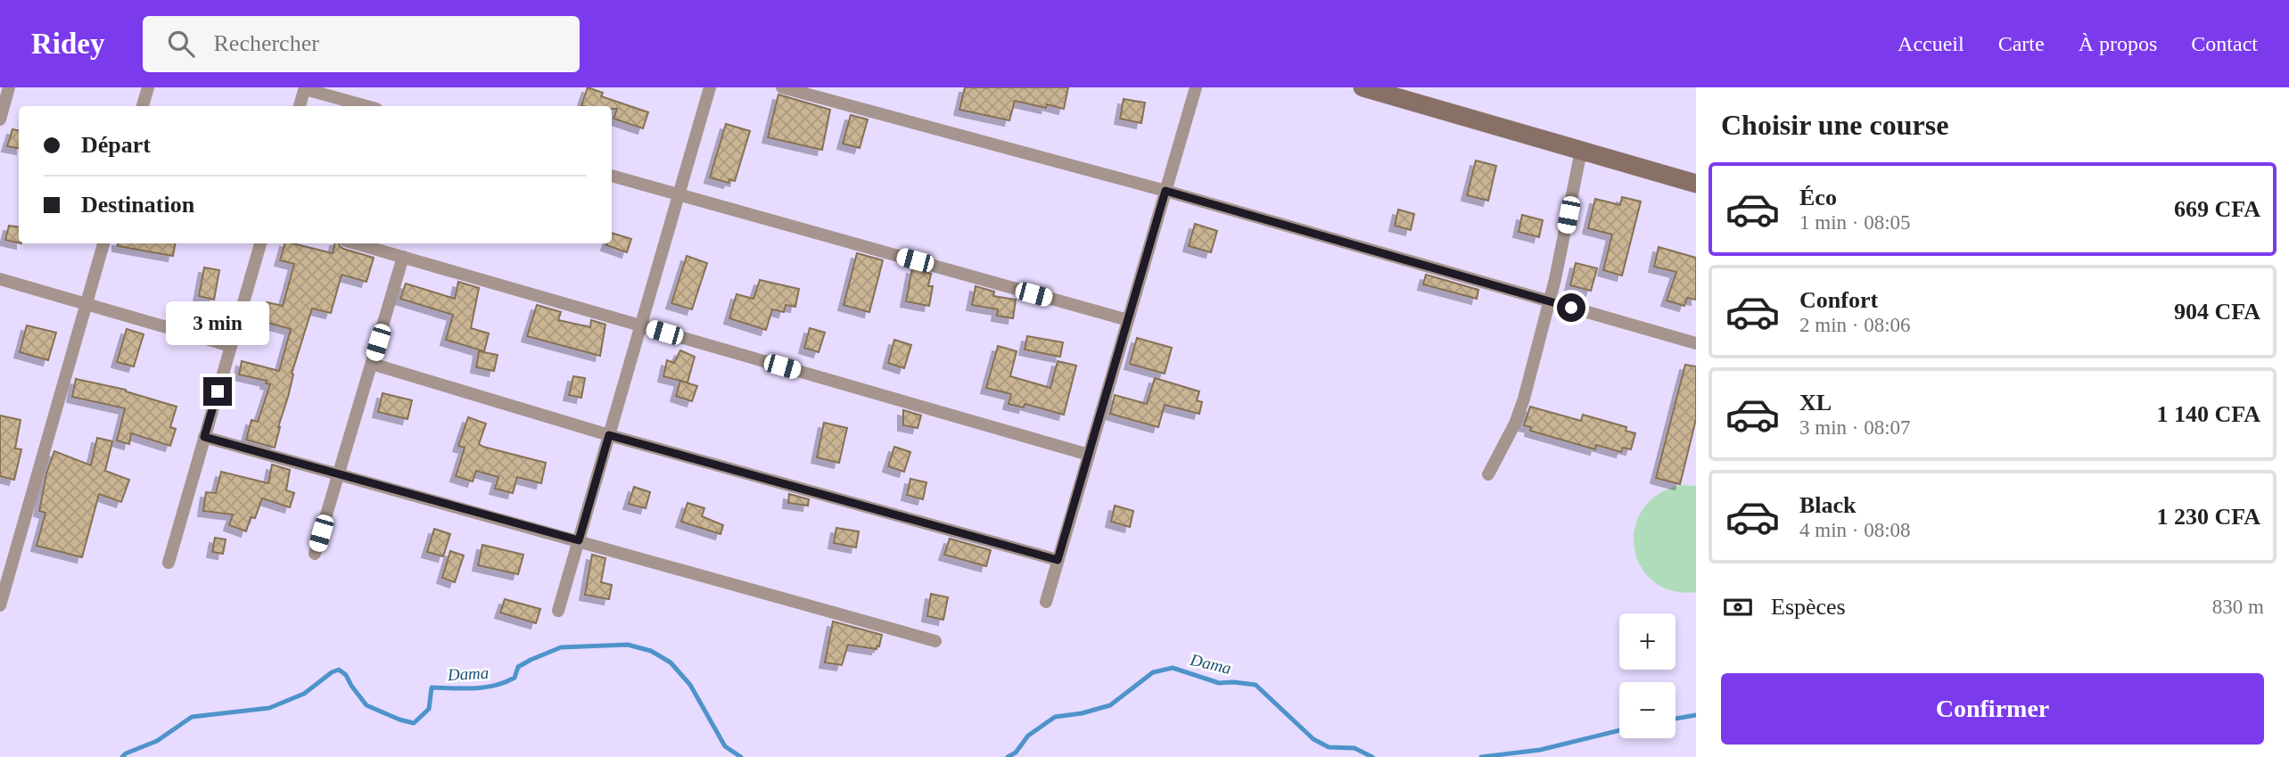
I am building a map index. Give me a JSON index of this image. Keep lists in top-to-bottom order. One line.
{"water":["Dama"],"page":{"header":"Ridey","search":"Rechercher","nav":["Accueil","Carte","À propos","Contact"],"heading":"Choisir une course","banner":["Départ","Destination"],"list":[{"name":"Éco","note":"1 min · 08:05","value":"669 CFA"},{"name":"Confort","note":"2 min · 08:06","value":"904 CFA"},{"name":"XL","note":"3 min · 08:07","value":"1 140 CFA"},{"name":"Black","note":"4 min · 08:08","value":"1 230 CFA"}],"bubble":"3 min","pay":["Espèces","830 m"],"map_buttons":["+","−"],"buttons":"Confirmer"}}
